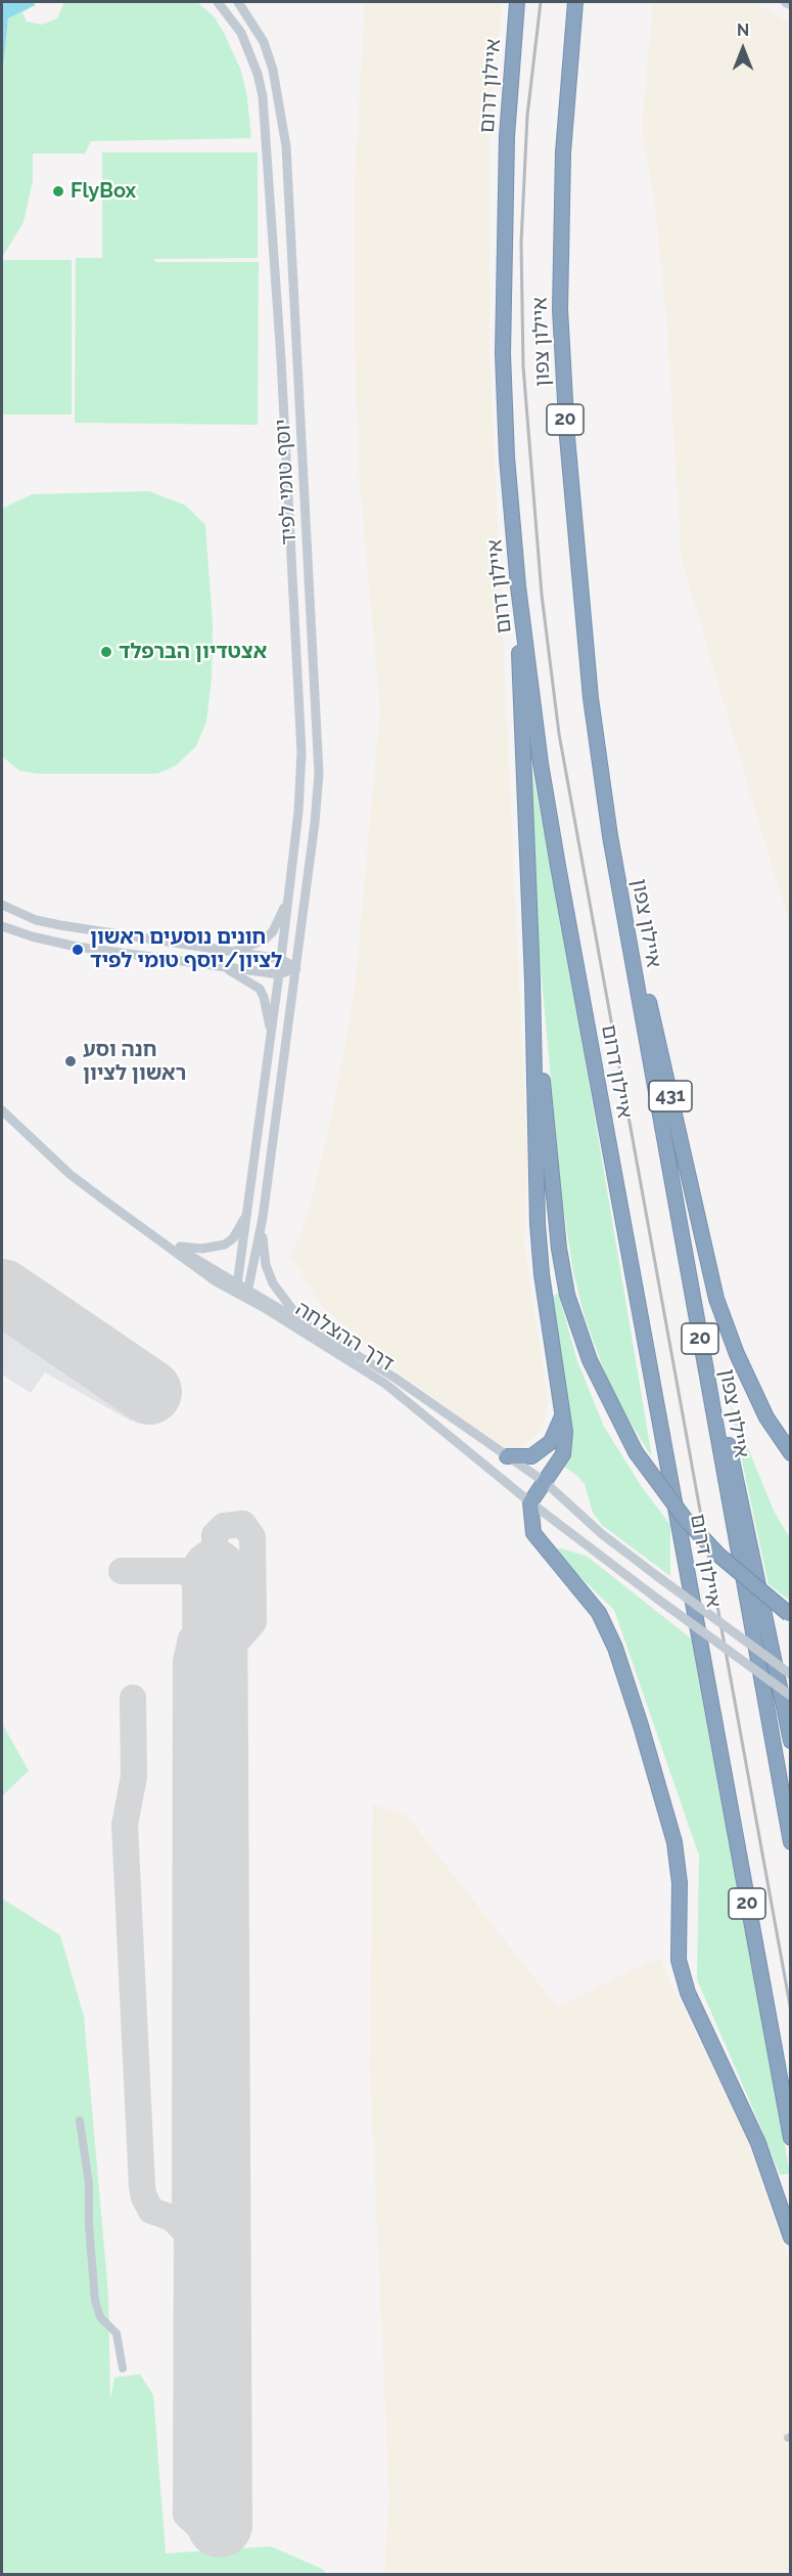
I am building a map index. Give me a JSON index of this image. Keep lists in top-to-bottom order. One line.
{"streets":{"highway":["איילון דרום","איילון צפון","20","431"],"street":["יוסף טומי לפיד","דרך ההצלחה"]},"crossings":[["איילון צפון","431"],["יוסף טומי לפיד","דרך ההצלחה"]],"places":["FlyBox","אצטדיון הברפלד","חונים נוסעים ראשון לציון/יוסף טומי לפיד","חנה וסע ראשון לציון"],"north":"top"}
